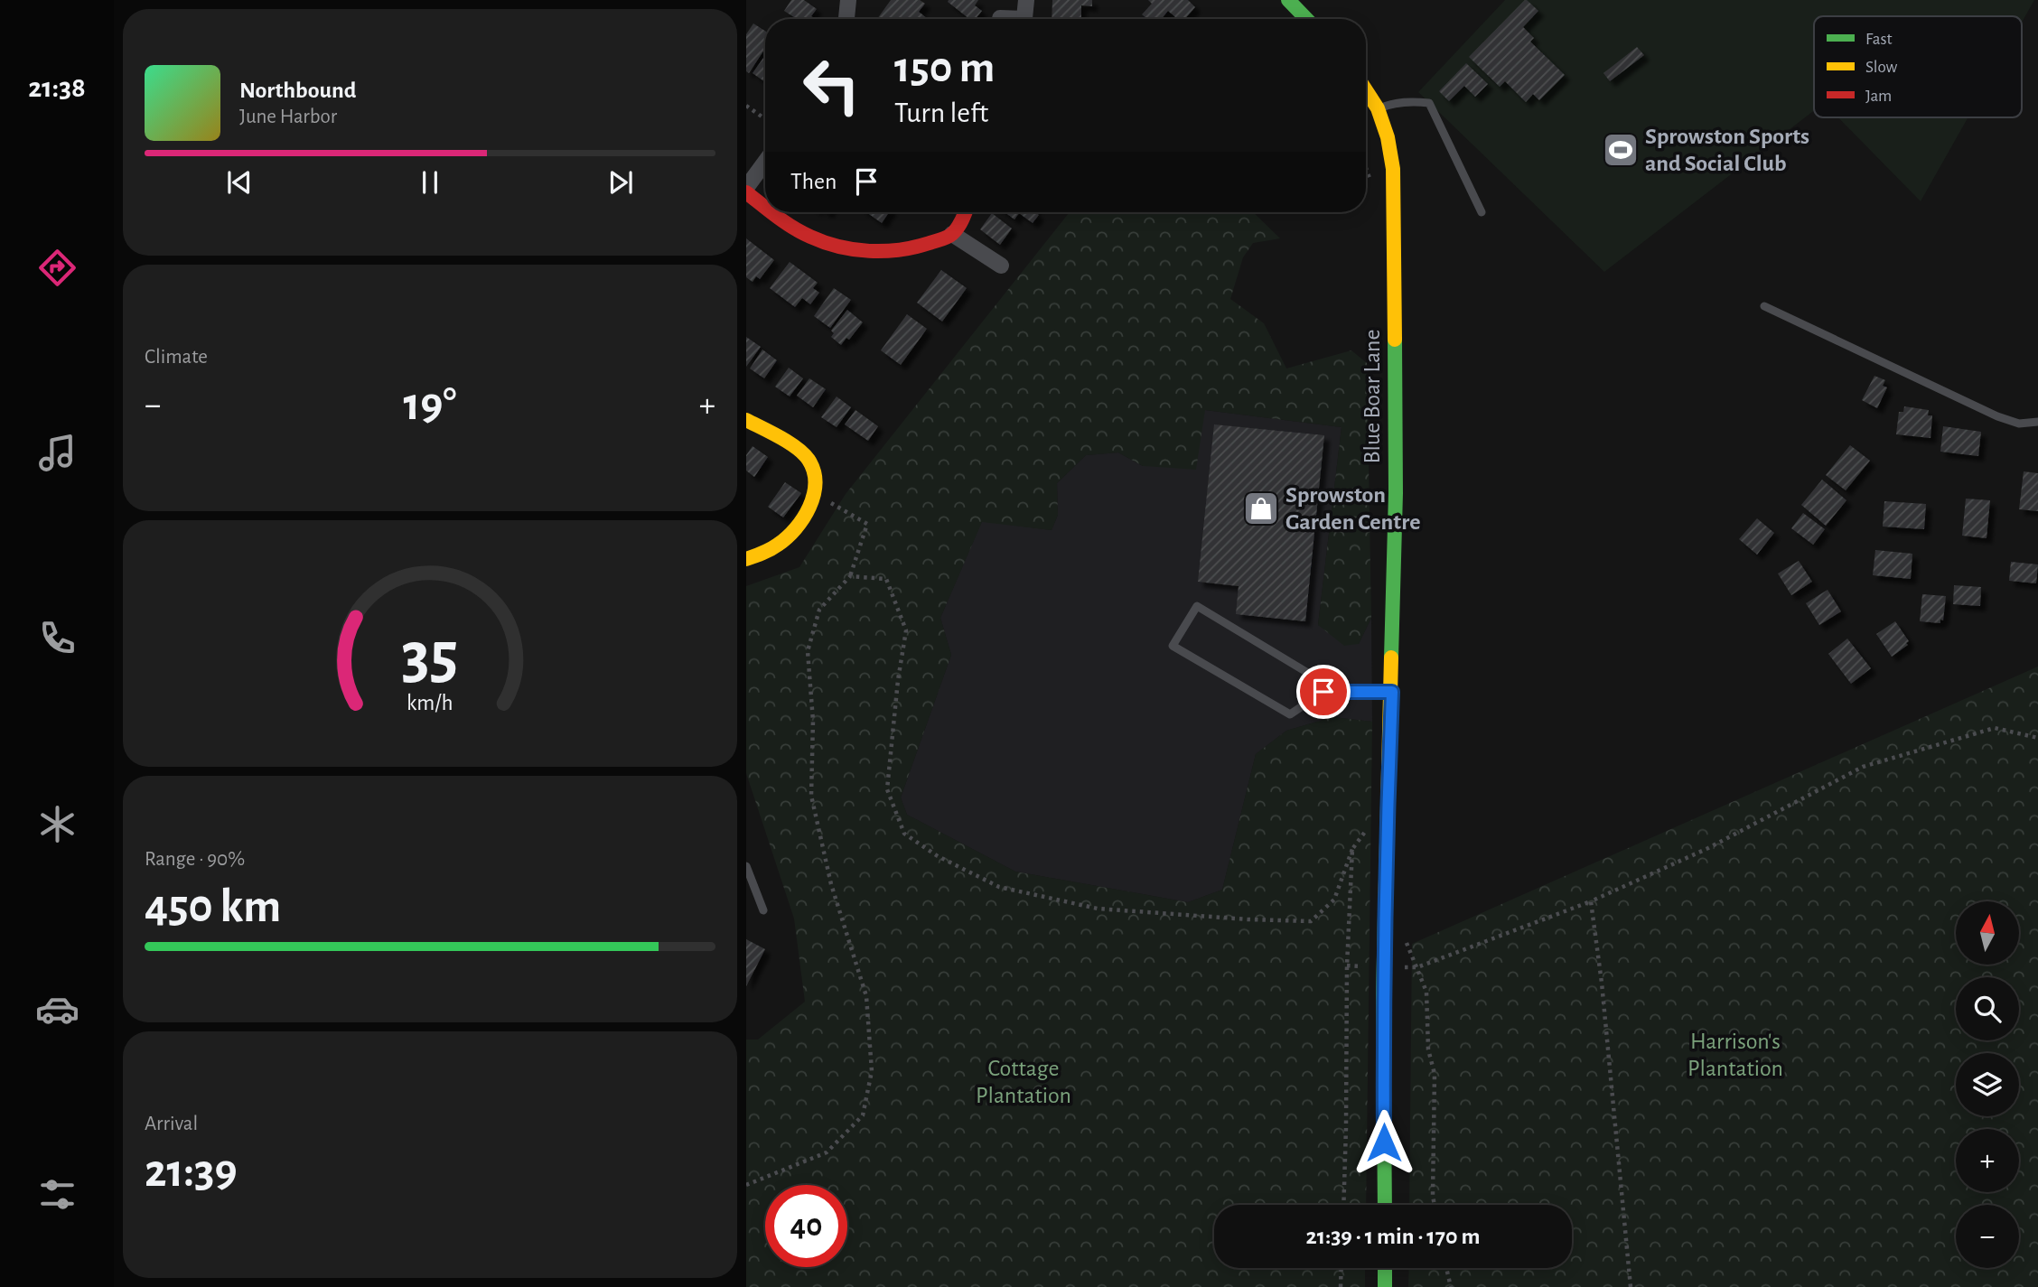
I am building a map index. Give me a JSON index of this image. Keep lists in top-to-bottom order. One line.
{"streets":{"street":["Blue Boar Lane"]},"parks":["Harrison's Plantation","Cottage Plantation"],"places":{"sports":["Sprowston Sports and Social Club"],"shop":["Sprowston Garden Centre"]},"legend":["Fast","Slow","Jam"],"north":"top","page":{"tabs":"21:38","turn":["150 m","Turn left"],"song":["Northbound","June Harbor"],"then":"Then","tile":["Climate",["Range · 90%","450 km"],["Arrival","21:39"]],"heat":["−","19°","+"],"map_buttons":["+","−"],"limit":"40","trip":"21:39 · 1 min · 170 m","gauge":["35","km/h"]}}
